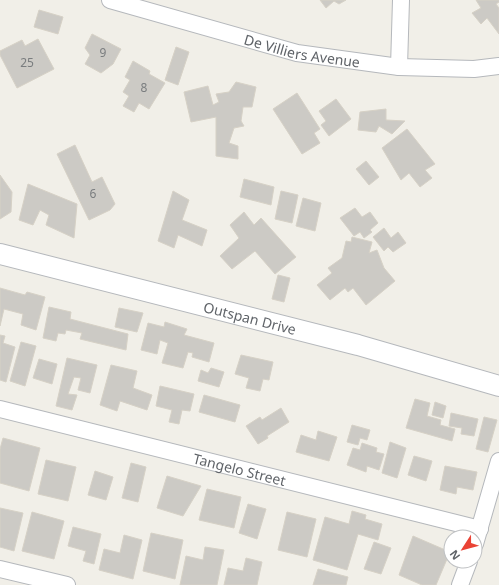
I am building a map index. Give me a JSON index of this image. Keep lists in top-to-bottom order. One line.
{"streets":{"street":["De Villiers Avenue","Outspan Drive","Tangelo Street"]},"house_numbers":["9","25","8","6"],"north":"bottom left"}
